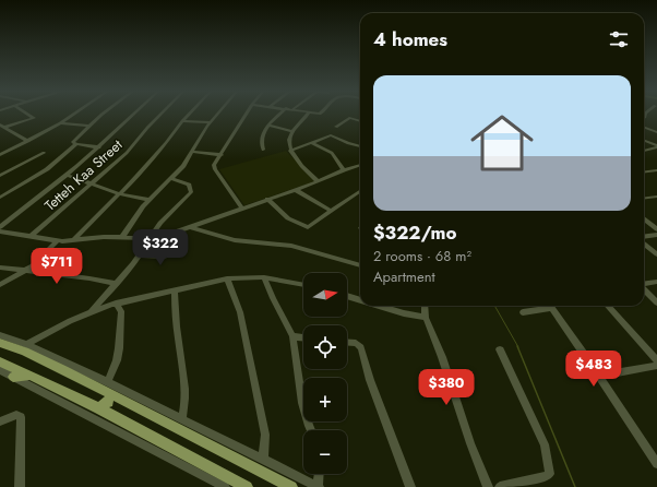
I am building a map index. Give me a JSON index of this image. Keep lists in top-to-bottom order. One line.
{"streets":{"street":["Tetteh Kaa Street"]},"north":"right","page":{"heading":"4 homes","list":[{"name":"$322/mo","note":"2 rooms · 68 m² · Apartment"}],"price":["$322","$711","$483","$380"],"map_buttons":["+","−"]}}
